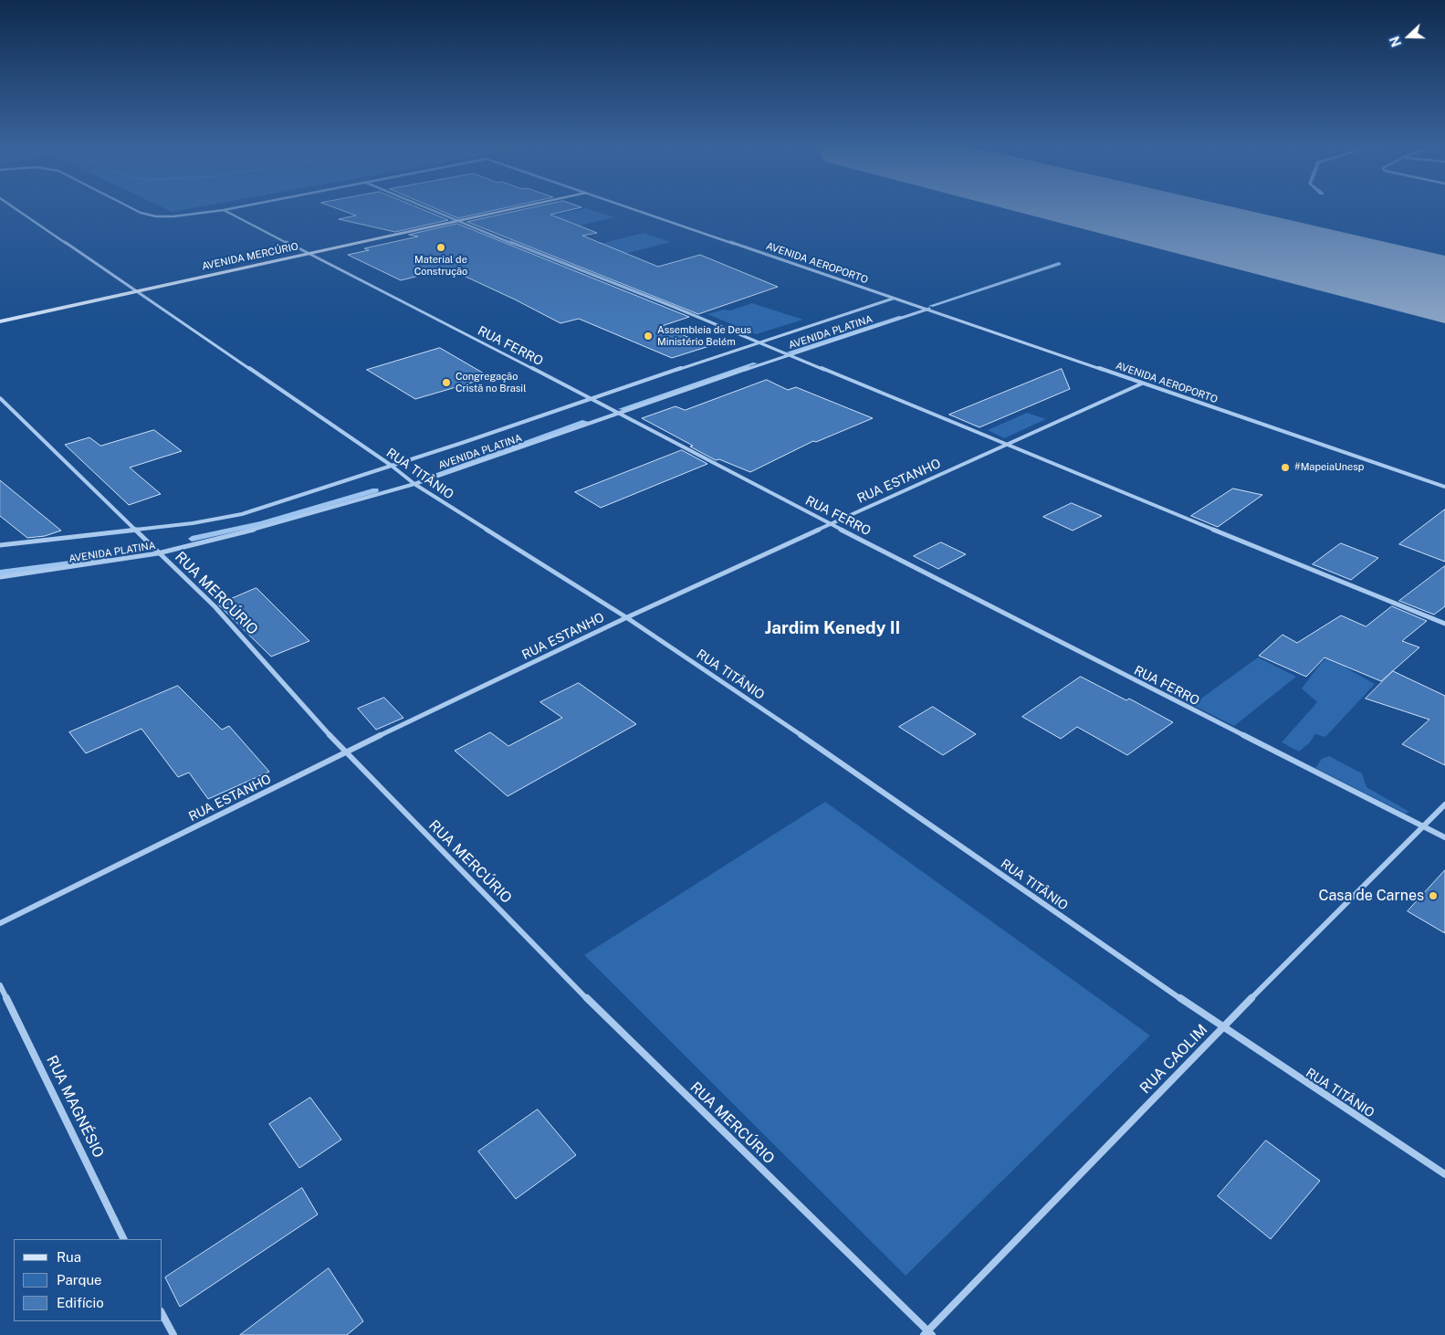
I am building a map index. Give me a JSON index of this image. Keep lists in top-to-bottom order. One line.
{"streets":{"street":["AVENIDA MERCÚRIO","AVENIDA AEROPORTO","AVENIDA PLATINA","RUA FERRO","RUA TITÂNIO","RUA ESTANHO","RUA MERCÚRIO","RUA CAOLIM","RUA MAGNÉSIO"]},"crossings":[["AVENIDA MERCÚRIO","RUA FERRO"],["AVENIDA MERCÚRIO","RUA TITÂNIO"],["AVENIDA AEROPORTO","AVENIDA PLATINA"],["AVENIDA AEROPORTO","RUA FERRO"],["AVENIDA AEROPORTO","RUA ESTANHO"],["AVENIDA PLATINA","RUA FERRO"],["AVENIDA PLATINA","RUA TITÂNIO"],["AVENIDA PLATINA","RUA MERCÚRIO"],["RUA FERRO","RUA ESTANHO"],["RUA FERRO","RUA CAOLIM"],["RUA TITÂNIO","RUA ESTANHO"],["RUA TITÂNIO","RUA CAOLIM"],["RUA ESTANHO","RUA MERCÚRIO"],["RUA MERCÚRIO","RUA CAOLIM"]],"districts":["Jardim Kenedy II"],"places":["Material de Construção","Assembleia de Deus Ministério Belém","Congregação Cristã no Brasil","#MapeiaUnesp","Casa de Carnes"],"legend":["Rua","Parque","Edifício"],"north":"left"}
